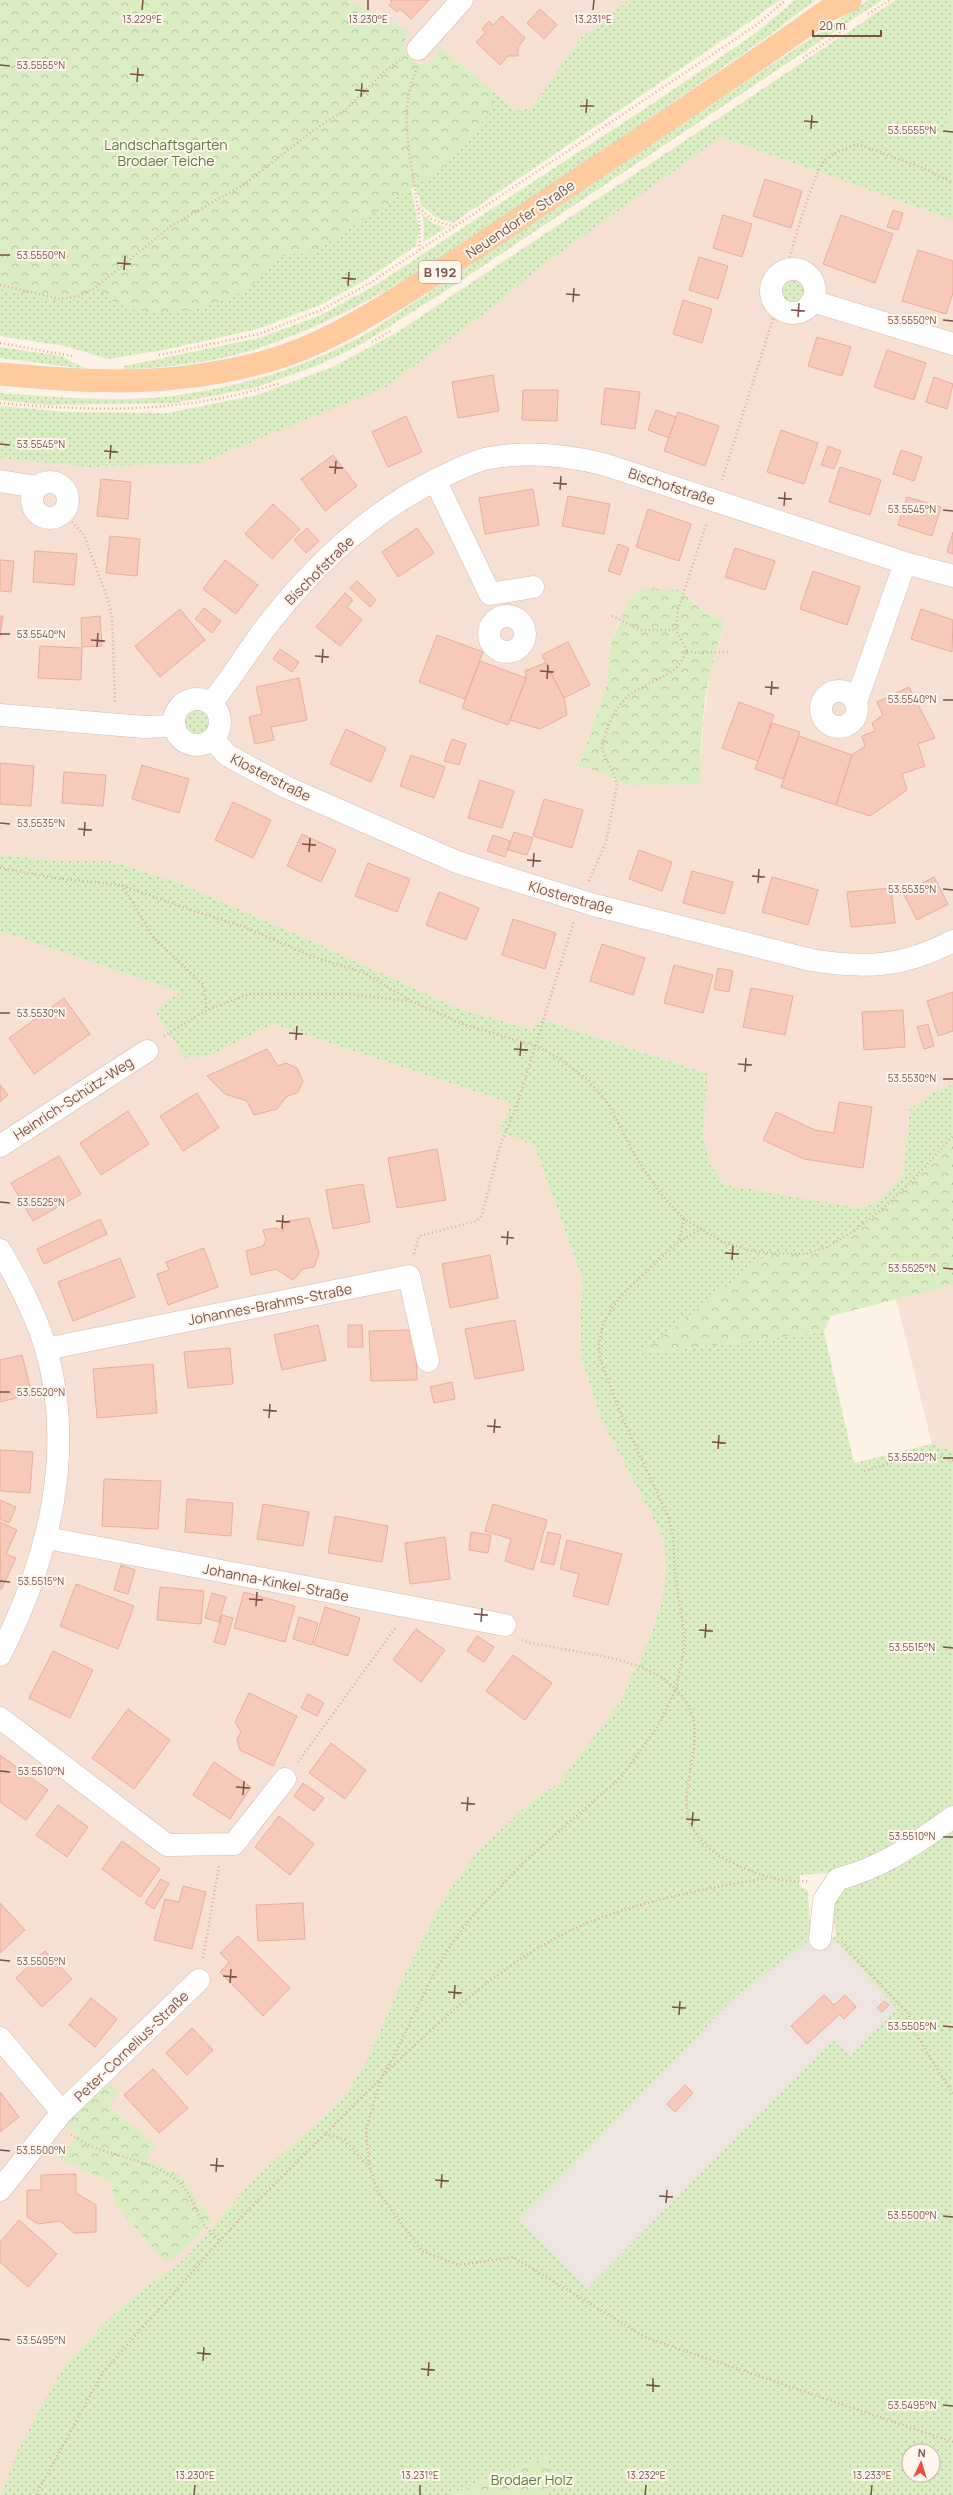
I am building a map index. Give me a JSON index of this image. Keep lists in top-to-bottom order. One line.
{"streets":{"main road":["Neuendorfer Straße","B 192"],"street":["Bischofstraße","Klosterstraße","Heinrich-Schütz-Weg","Johannes-Brahms-Straße","Johanna-Kinkel-Straße","Peter-Cornelius-Straße"]},"crossings":[["Bischofstraße","Klosterstraße"]],"parks":["Landschaftsgarten Brodaer Teiche","Brodaer Holz"],"scale_bar":"20 m","north":"top","coordinates":["13.229°E","13.230°E","13.231°E","53.5555°N","53.5550°N","53.5545°N","53.5540°N","53.5535°N","53.5530°N","53.5525°N","53.5520°N","53.5515°N","53.5510°N","53.5505°N","53.5500°N","53.5495°N","13.232°E","13.233°E"]}
